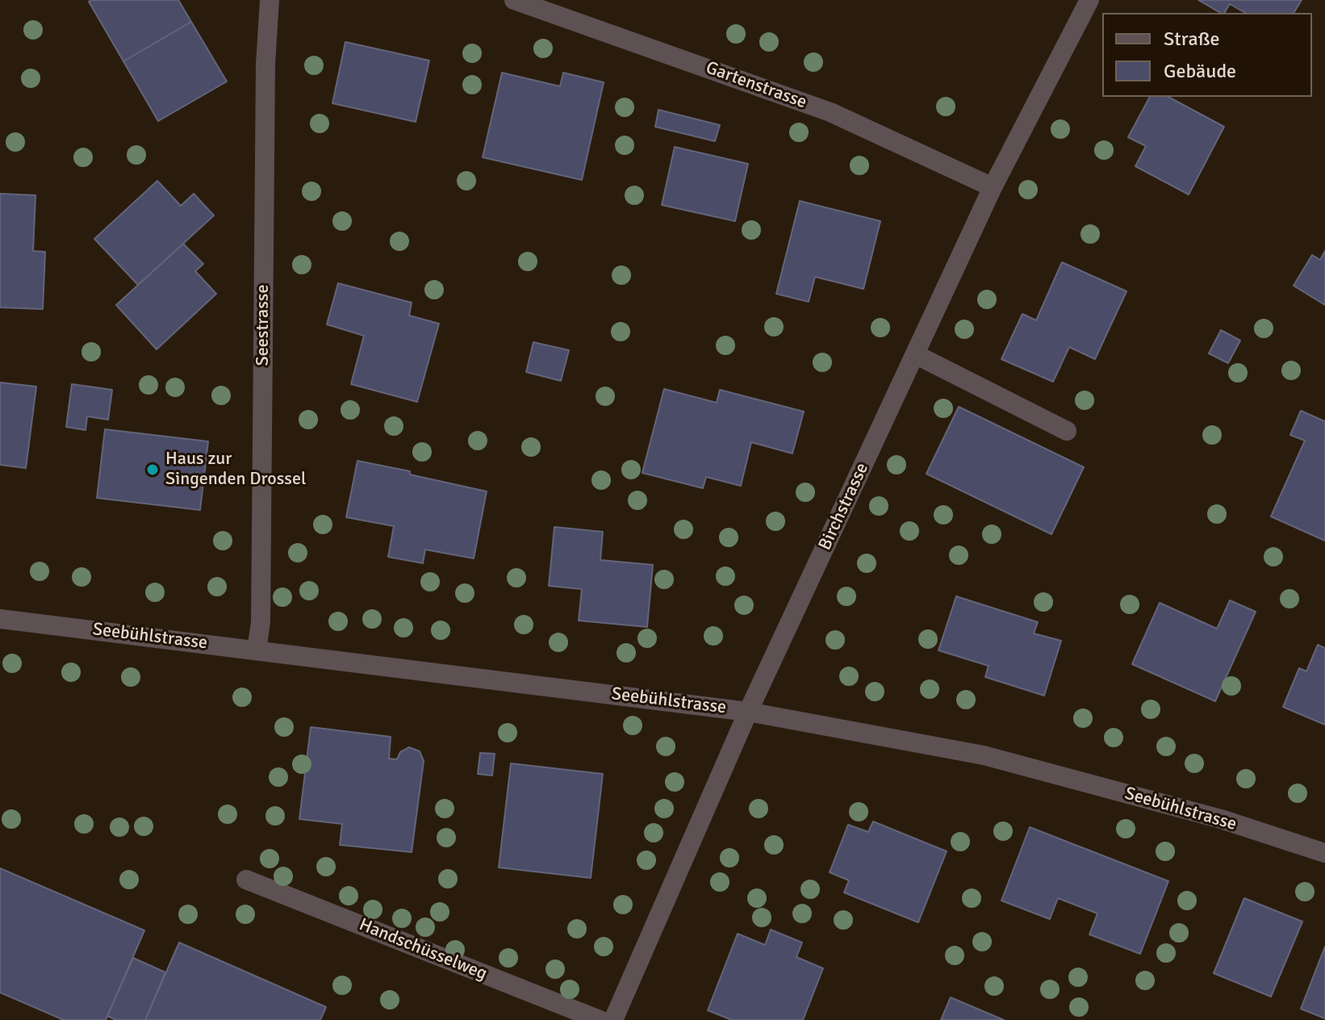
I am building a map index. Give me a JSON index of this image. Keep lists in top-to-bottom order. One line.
{"streets":{"street":["Gartenstrasse","Seestrasse","Birchstrasse","Seebühlstrasse","Handschüsselweg"]},"crossings":[["Gartenstrasse","Birchstrasse"],["Seestrasse","Seebühlstrasse"],["Birchstrasse","Seebühlstrasse"]],"places":["Haus zur Singenden Drossel"],"legend":["Straße","Gebäude"]}
